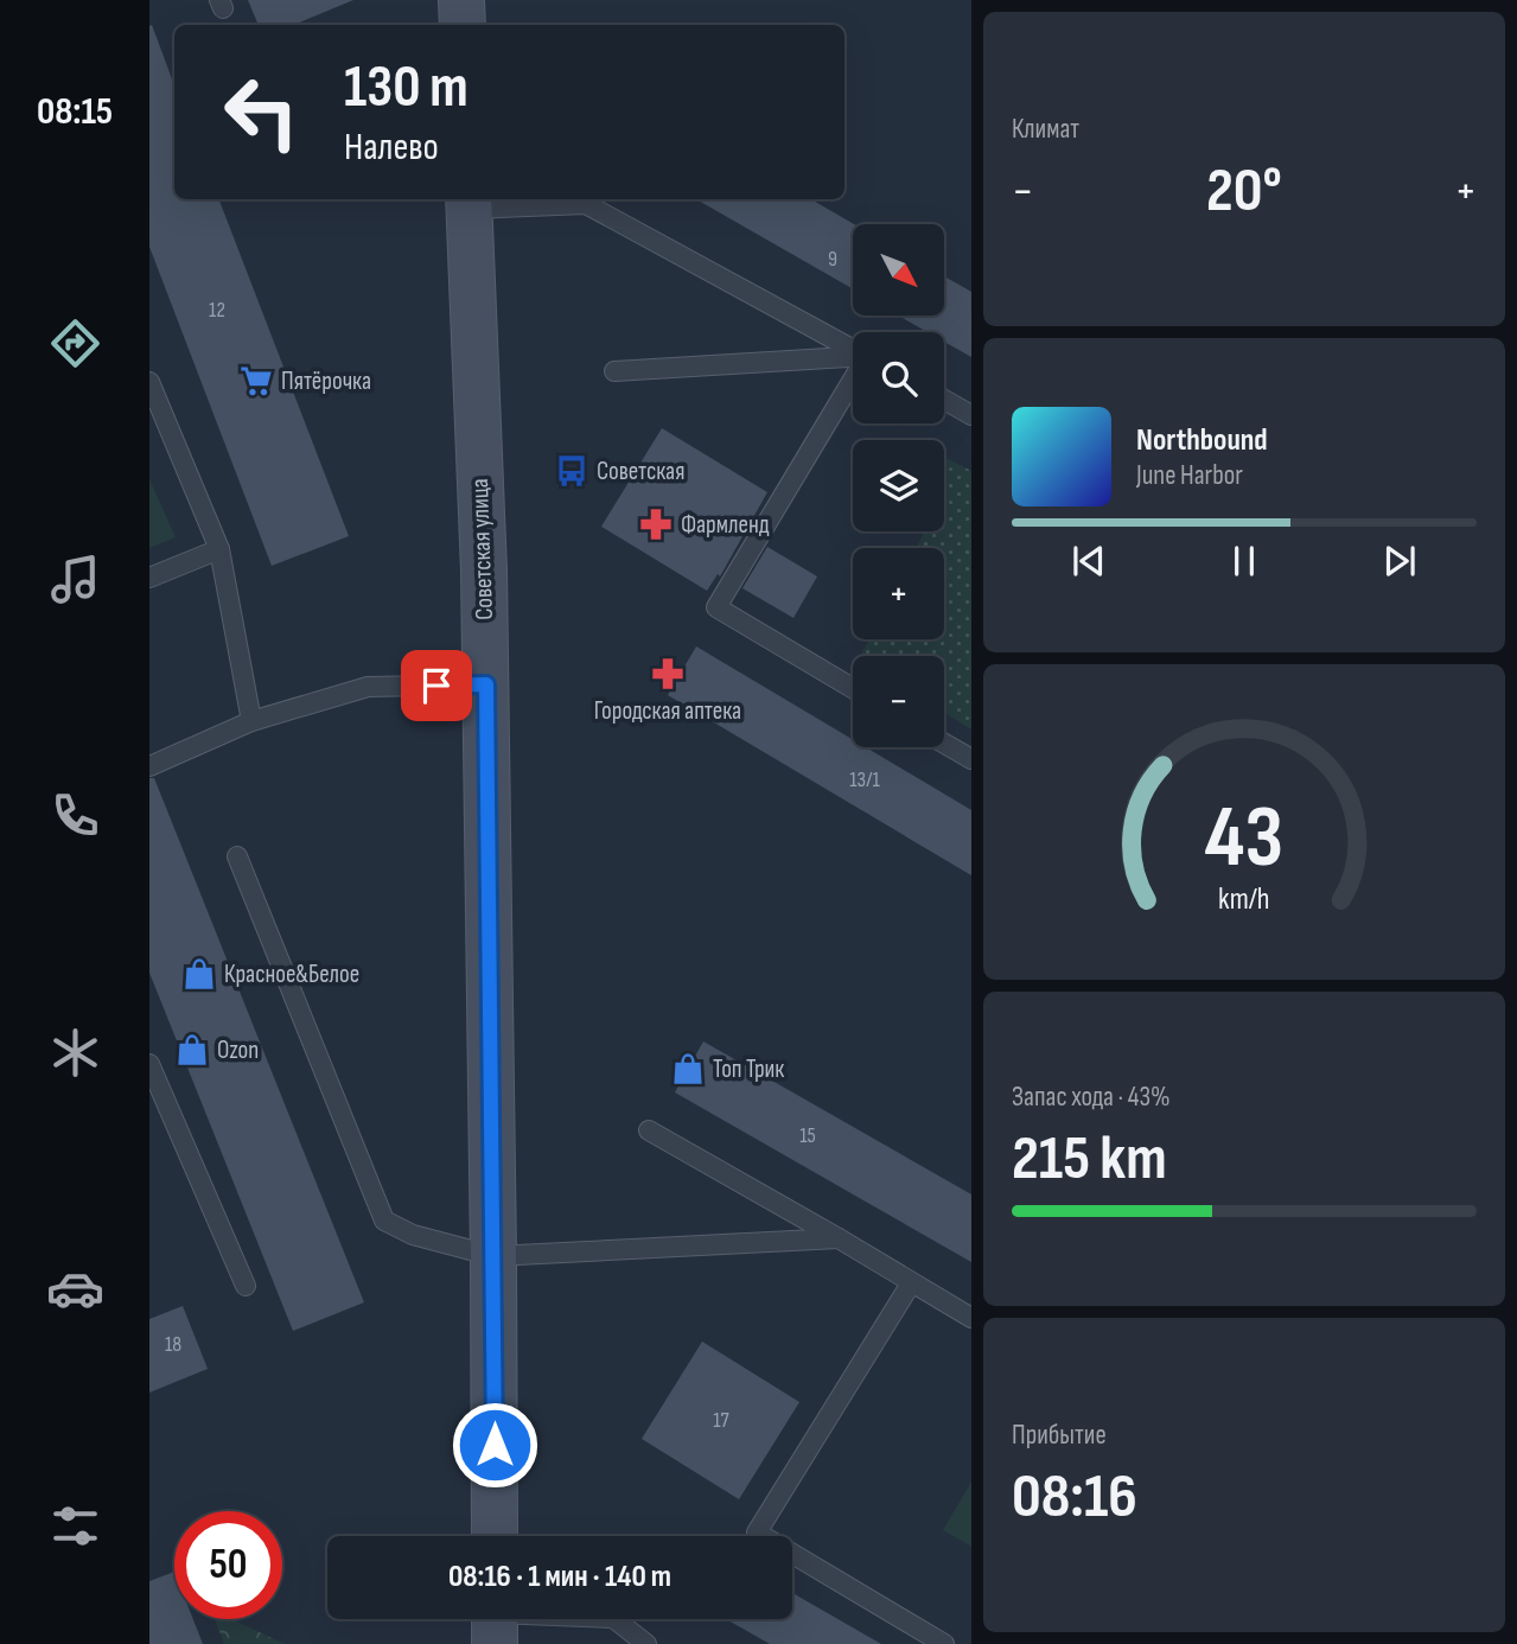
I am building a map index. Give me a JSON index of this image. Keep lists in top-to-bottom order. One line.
{"streets":{"main road":["Советская улица"]},"places":{"supermarket":["Пятёрочка"],"bus stop":["Советская"],"pharmacy":["Фармленд","Городская аптека"],"shop":["Красное&Белое","Ozon","Топ Трик"]},"house_numbers":["9","12","13/1","15","18","17"],"north":"bottom right","page":{"tabs":"08:15","tile":["Климат",["Запас хода · 43%","215 km"],["Прибытие","08:16"]],"turn":["130 m","Налево"],"heat":["−","20°","+"],"map_buttons":["+","−"],"song":["Northbound","June Harbor"],"limit":"50","trip":"08:16 · 1 мин · 140 m","gauge":["43","km/h"]}}
